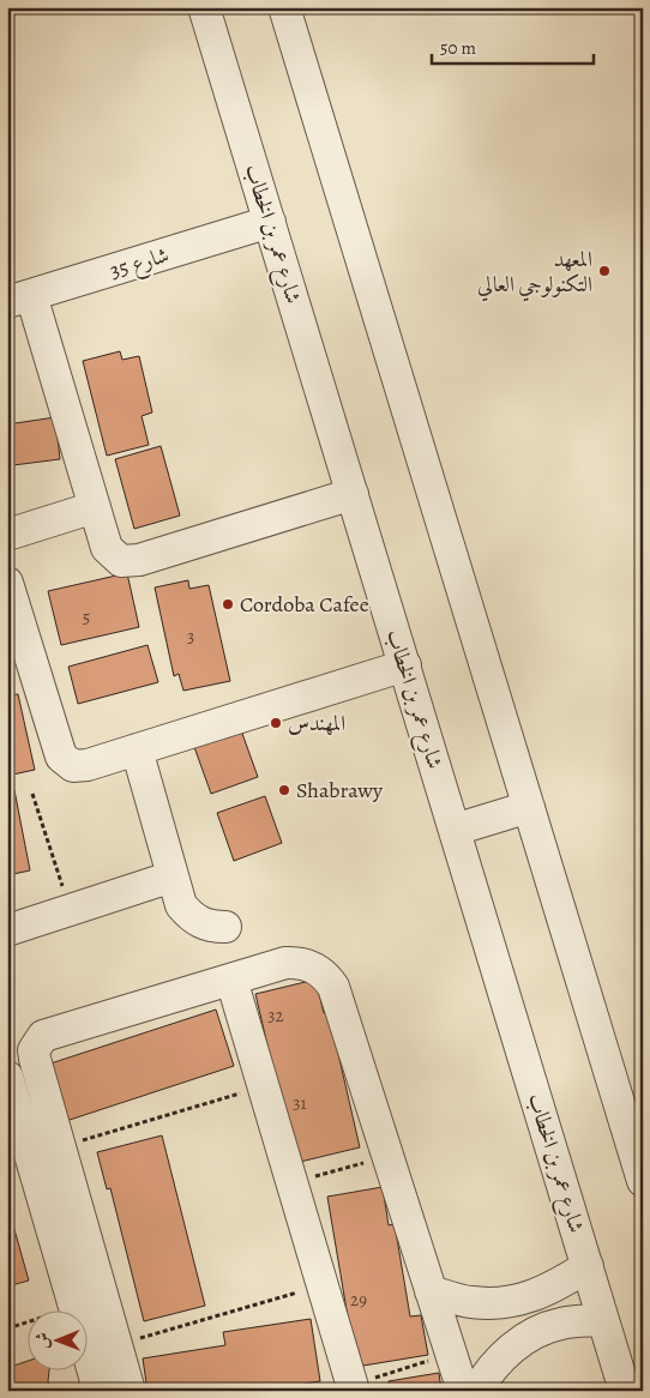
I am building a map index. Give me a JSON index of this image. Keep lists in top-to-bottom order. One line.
{"streets":{"street":["شارع عمر بن الخطاب","شارع 35"]},"crossings":[["شارع عمر بن الخطاب","شارع 35"]],"places":["المعهد التكنولوجي العالي","Cordoba Cafee","المهندس","Shabrawy"],"house_numbers":["5","3","32","31","29"],"scale_bar":"50 m","north":"left"}
